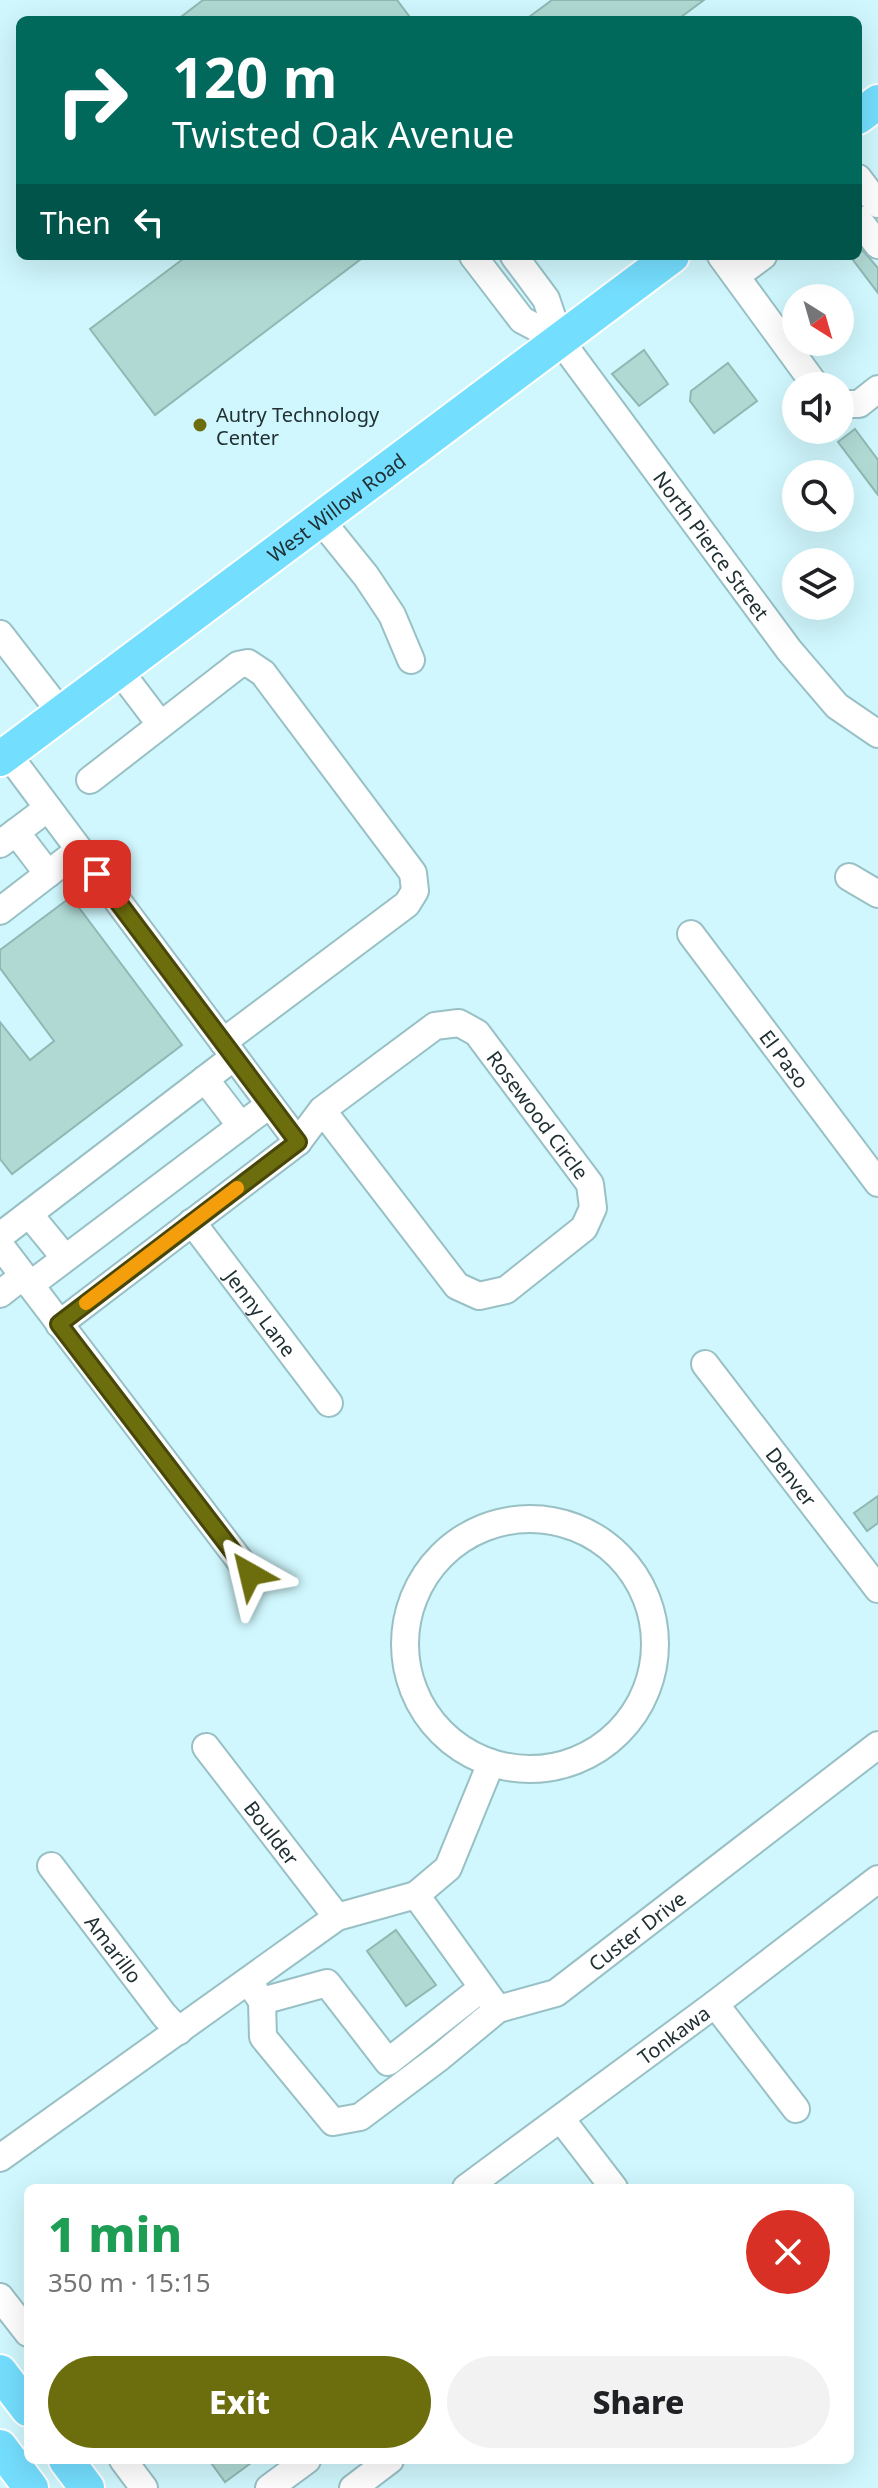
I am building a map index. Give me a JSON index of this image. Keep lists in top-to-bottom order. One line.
{"streets":{"main road":["West Willow Road"],"street":["North Pierce Street","El Paso","Rosewood Circle","Jenny Lane","Denver","Boulder","Custer Drive","Amarillo","Tonkawa"]},"crossings":[["West Willow Road","North Pierce Street"]],"places":["Autry Technology Center"],"north":"bottom right","page":{"turn":["120 m","Twisted Oak Avenue"],"then":"Then","heading":["1 min","350 m · 15:15"],"buttons":["Exit","Share"]}}
